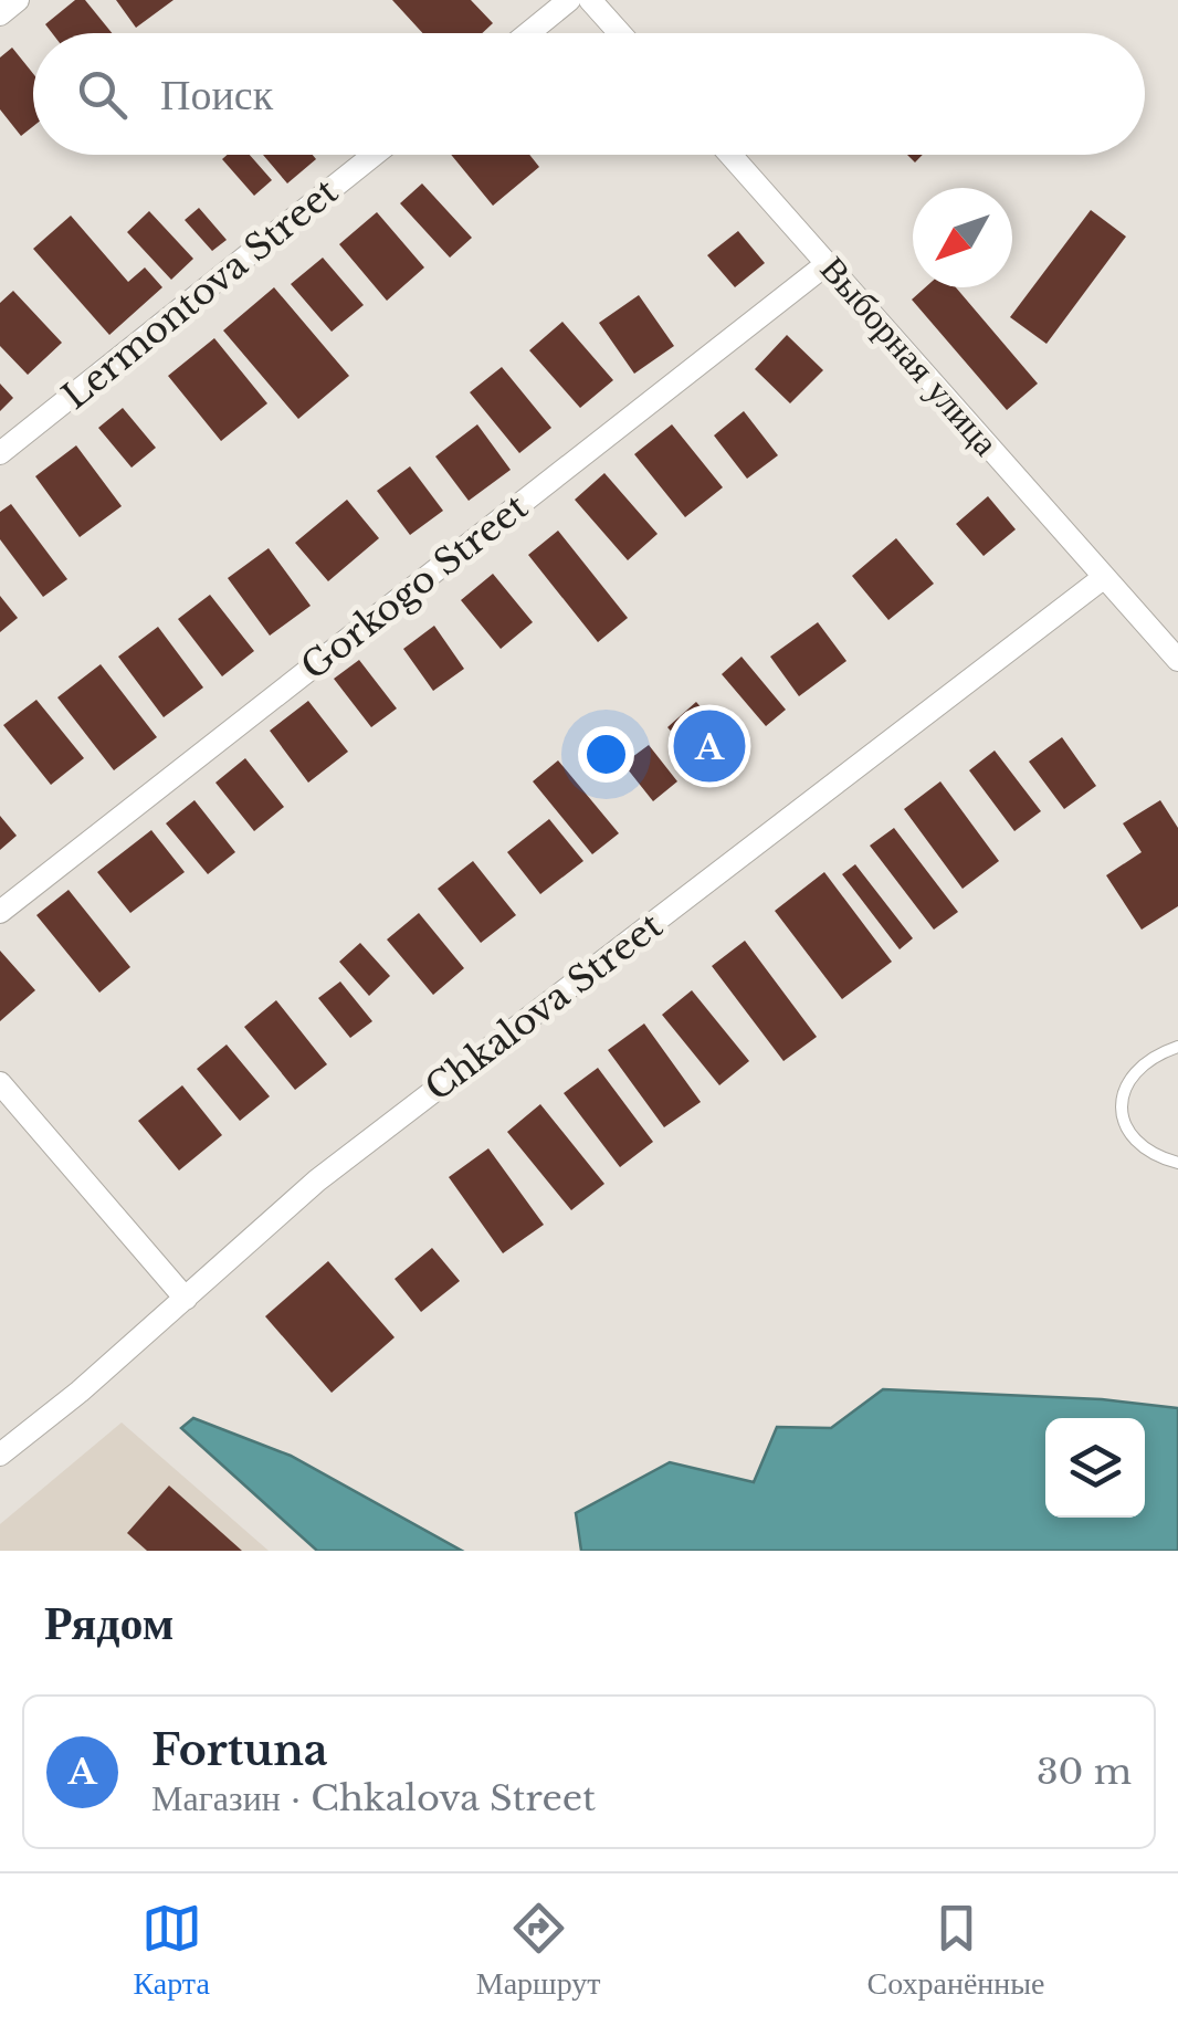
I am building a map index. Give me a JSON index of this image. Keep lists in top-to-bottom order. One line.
{"streets":{"street":["Lermontova Street","Выборная улица","Gorkogo Street","Chkalova Street"]},"crossings":[["Выборная улица","Gorkogo Street"],["Выборная улица","Chkalova Street"]],"north":"bottom left","page":{"search":"Поиск","pins":"A","heading":"Рядом","list":[{"mark":"A","name":"Fortuna","note":"Магазин · Chkalova Street","value":"30 m"}],"nav":["Карта","Маршрут","Сохранённые"]}}
